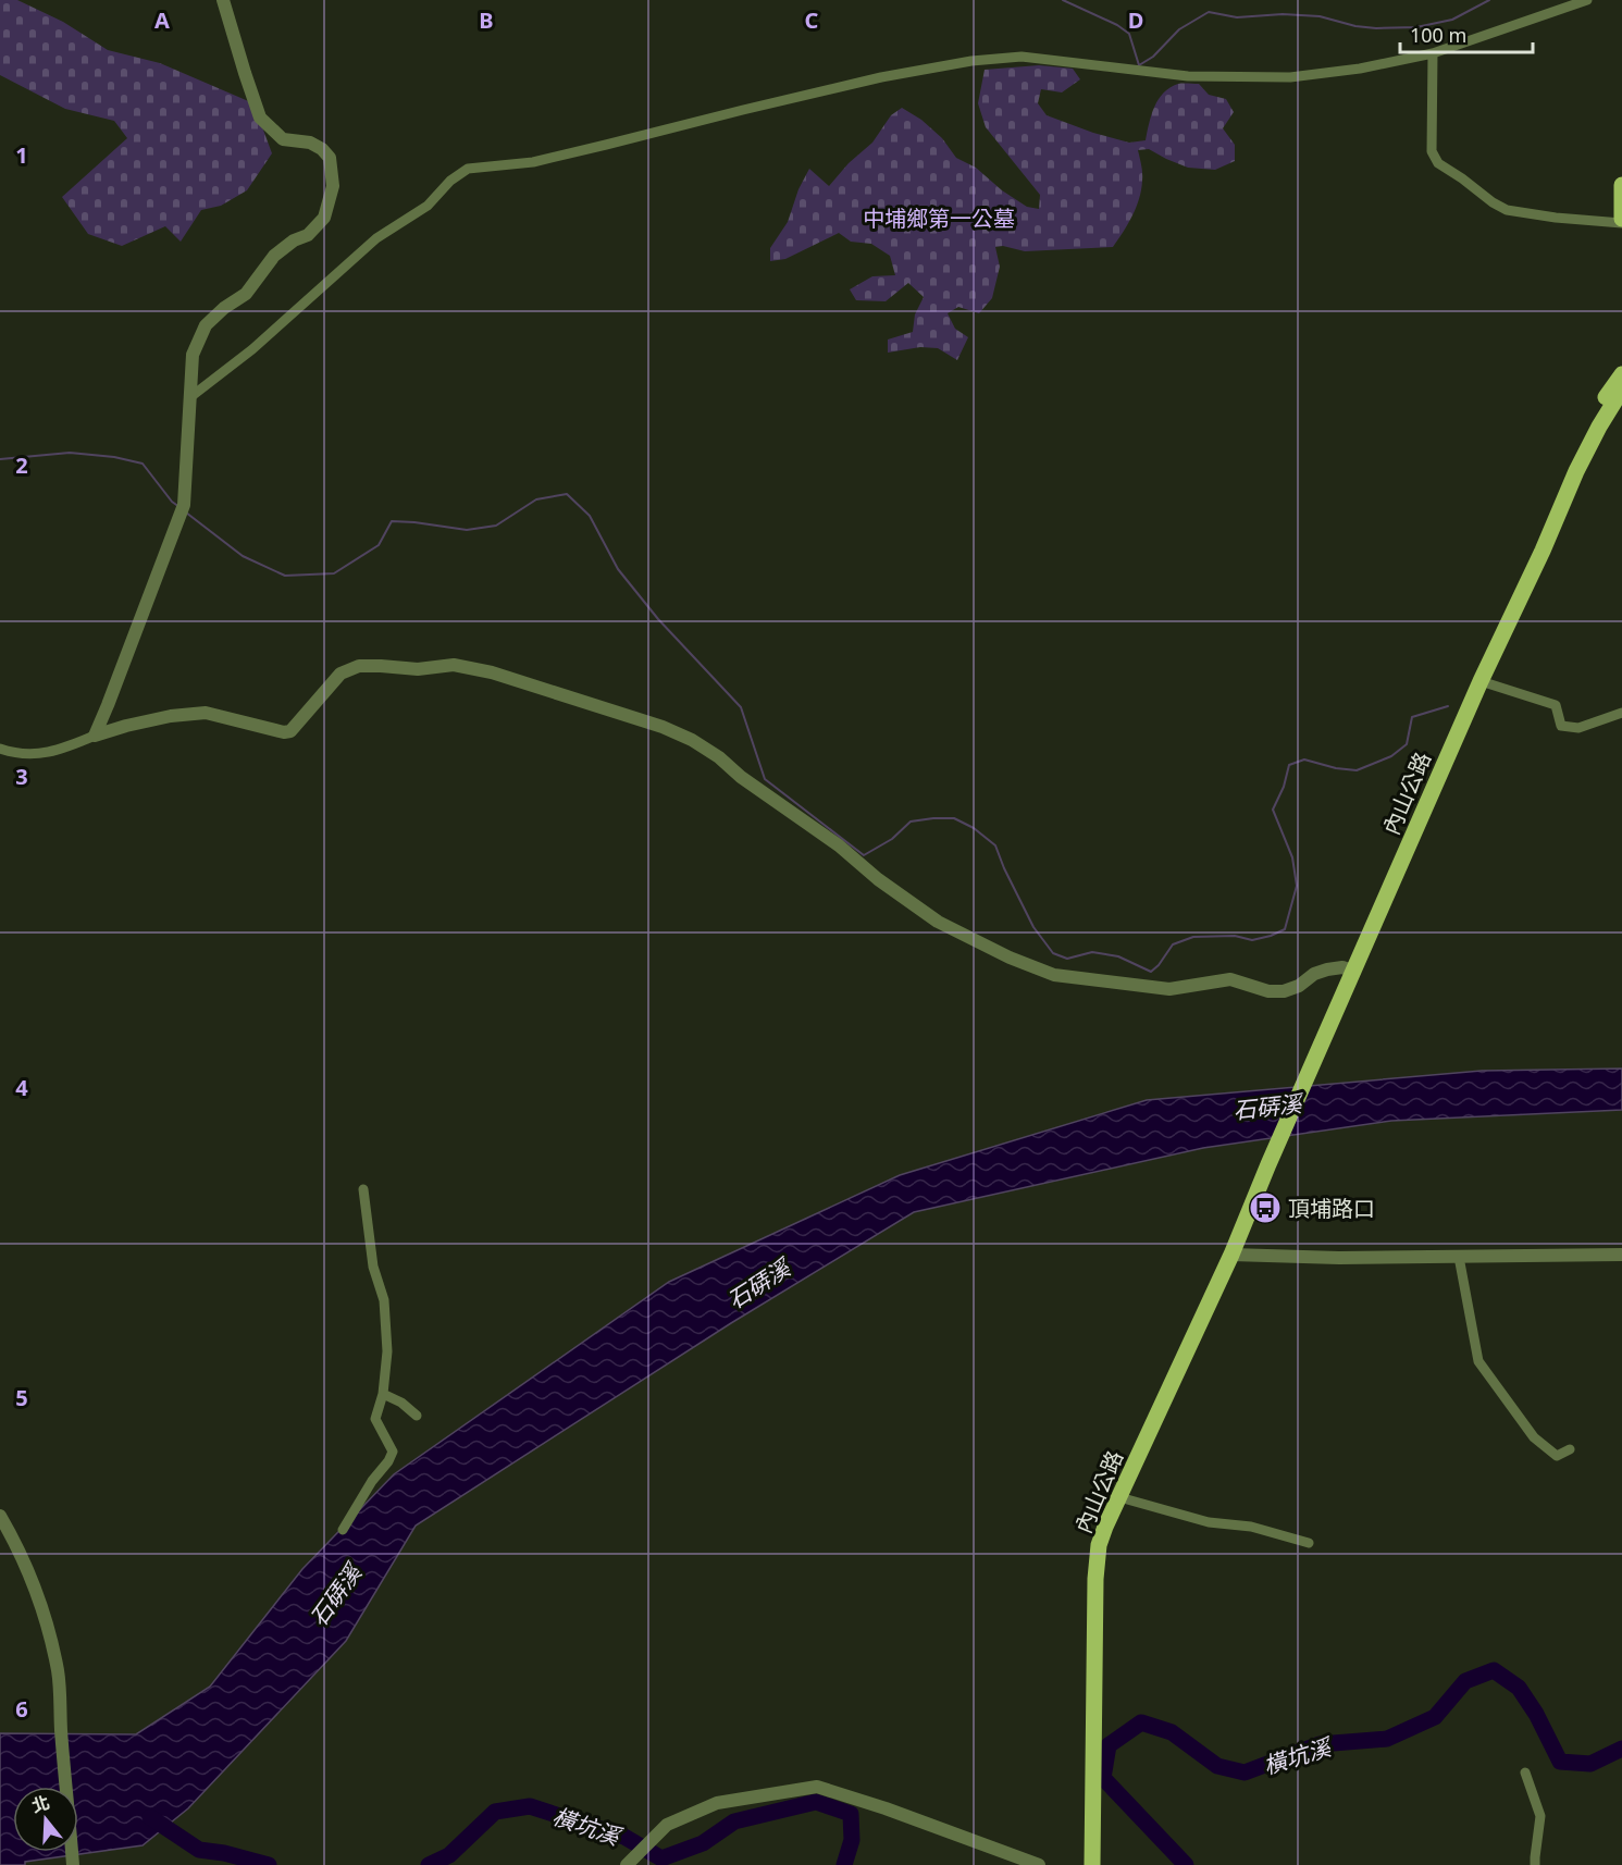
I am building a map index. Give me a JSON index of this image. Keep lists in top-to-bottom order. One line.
{"streets":{"main road":["內山公路"]},"water":["石硦溪","橫坑溪"],"parks":["中埔鄉第一公墓"],"places":{"bus stop":["頂埔路口"]},"scale_bar":"100 m","north":"top","grid":{"columns":["A","B","C","D"],"rows":["1","2","3","4","5","6"]}}
